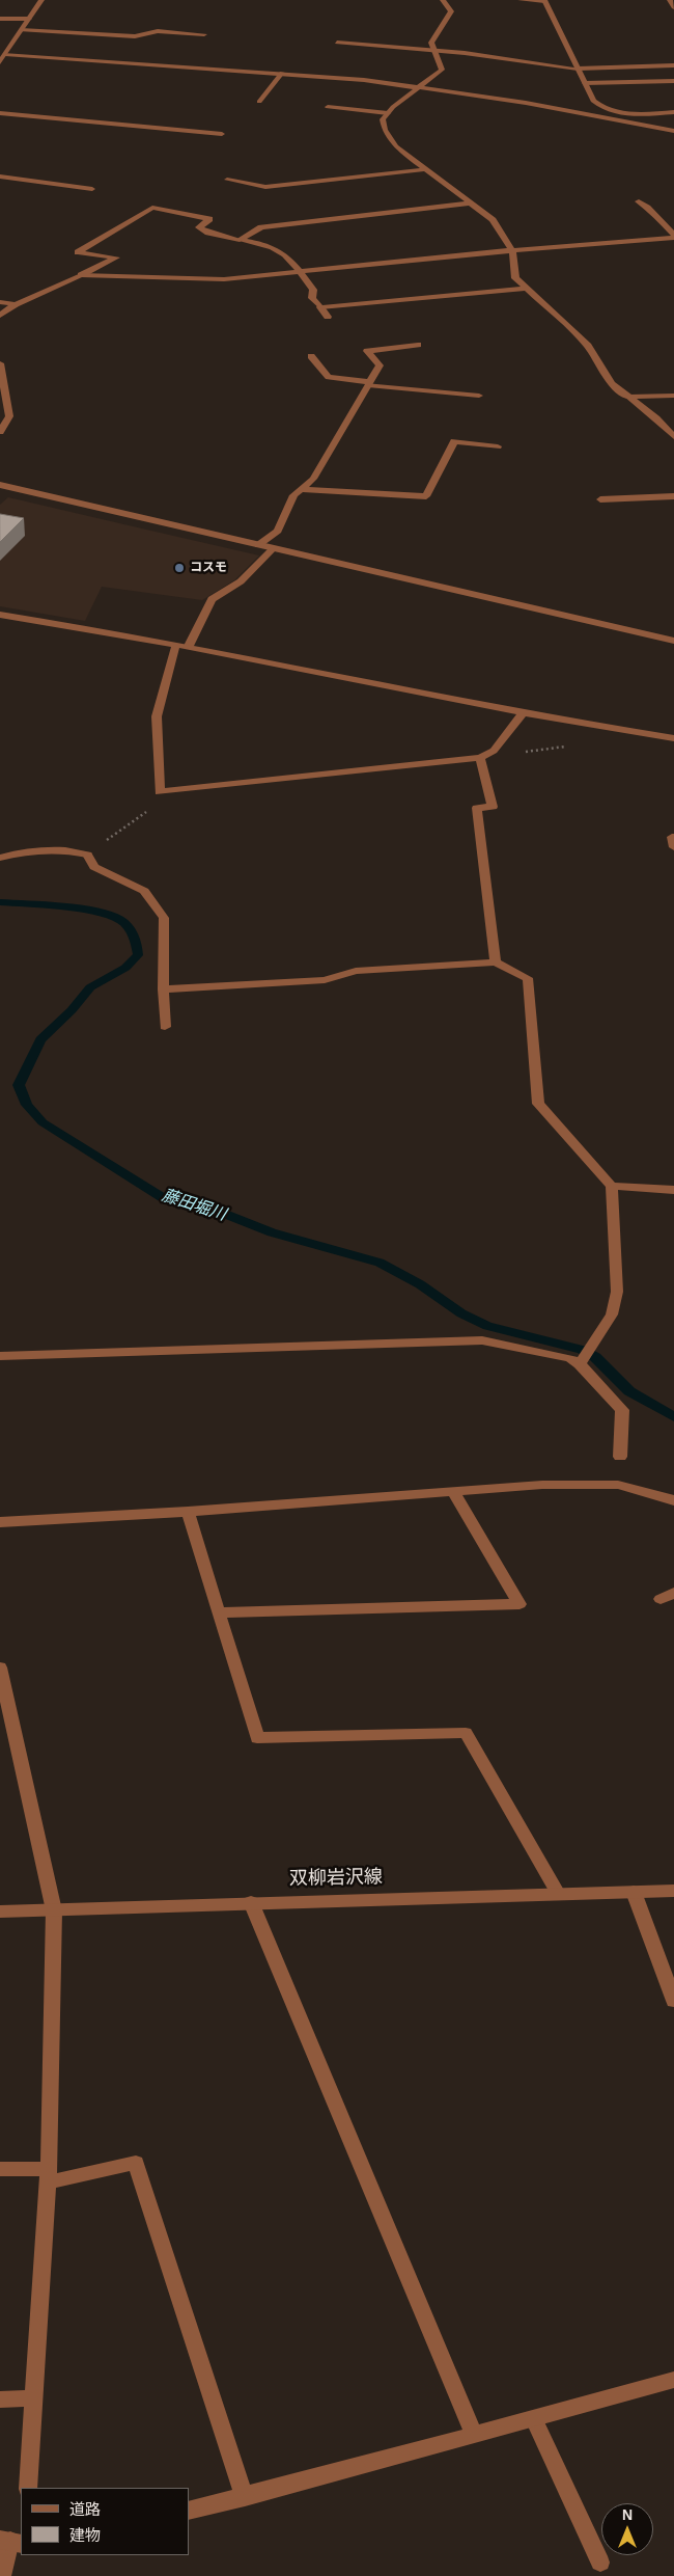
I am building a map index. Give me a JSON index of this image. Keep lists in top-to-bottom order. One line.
{"streets":{"street":["双柳岩沢線"]},"water":["藤田堀川"],"places":["コスモ"],"legend":["道路","建物"],"north":"top"}
